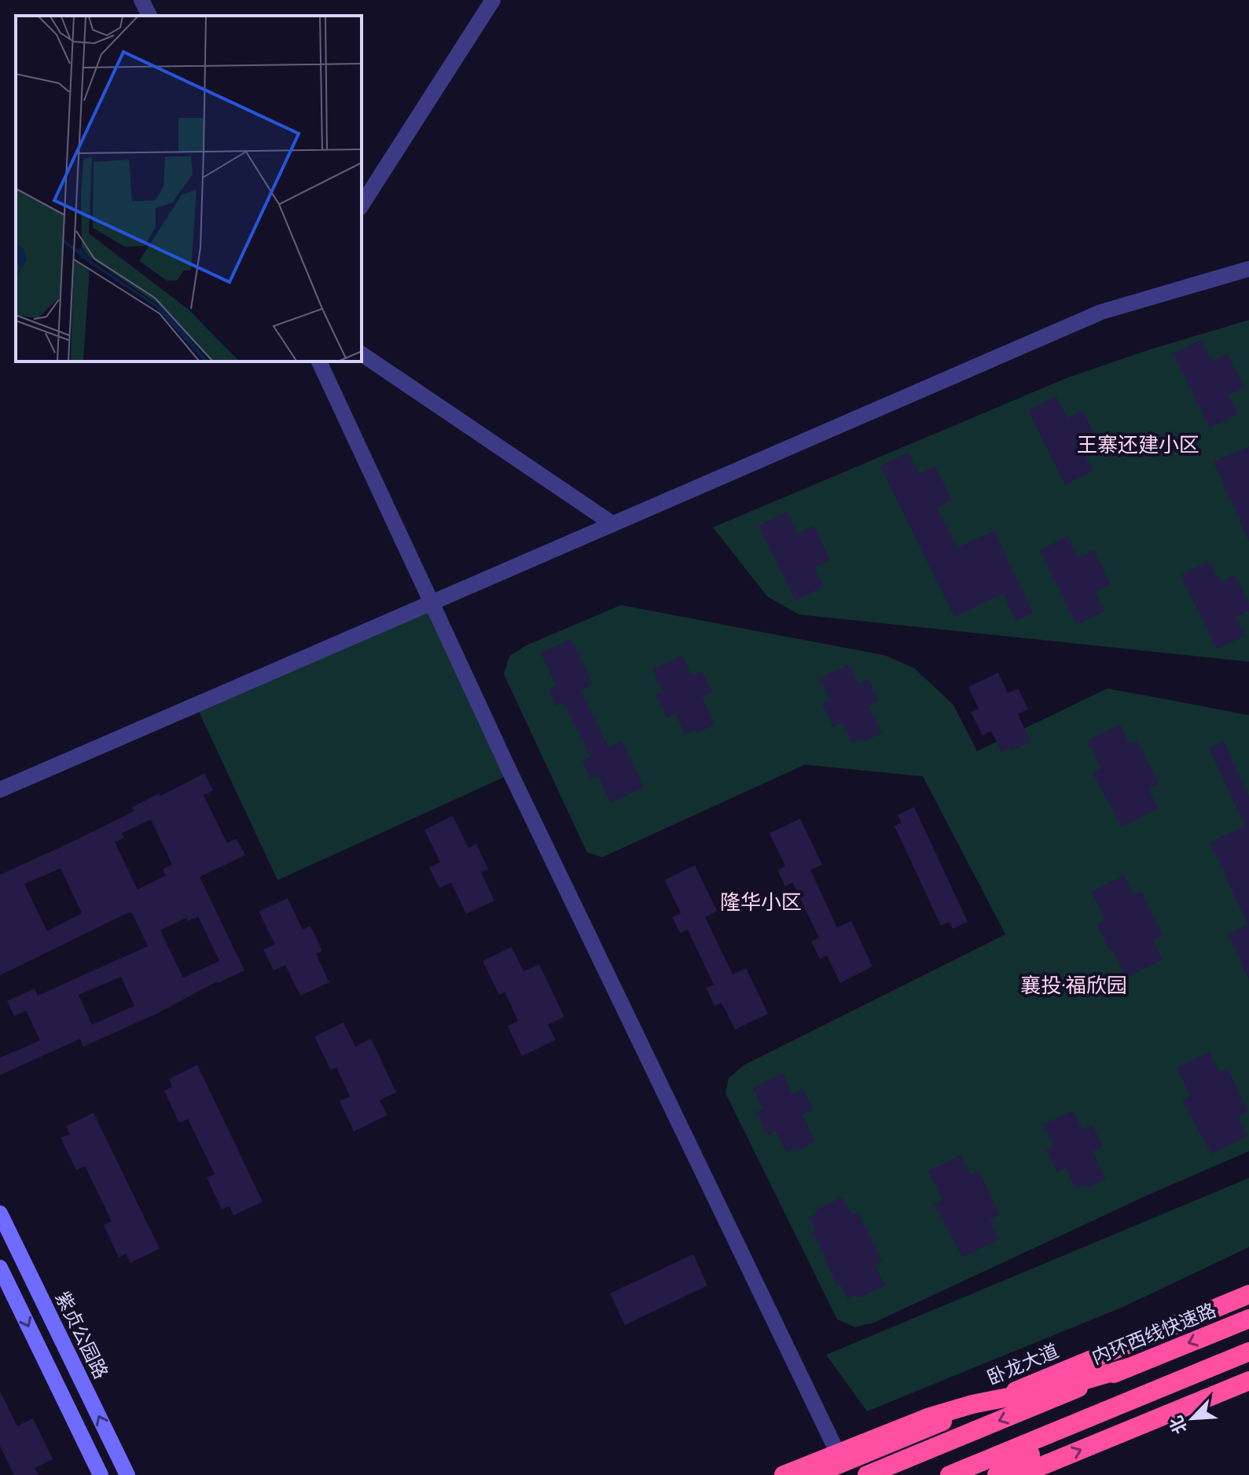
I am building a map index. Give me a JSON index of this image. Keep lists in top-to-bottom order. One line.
{"streets":{"highway":["内环西线快速路","卧龙大道"],"street":["紫贞公园路"]},"districts":["王寨还建小区","隆华小区","襄投·福欣园"],"north":"bottom left"}
